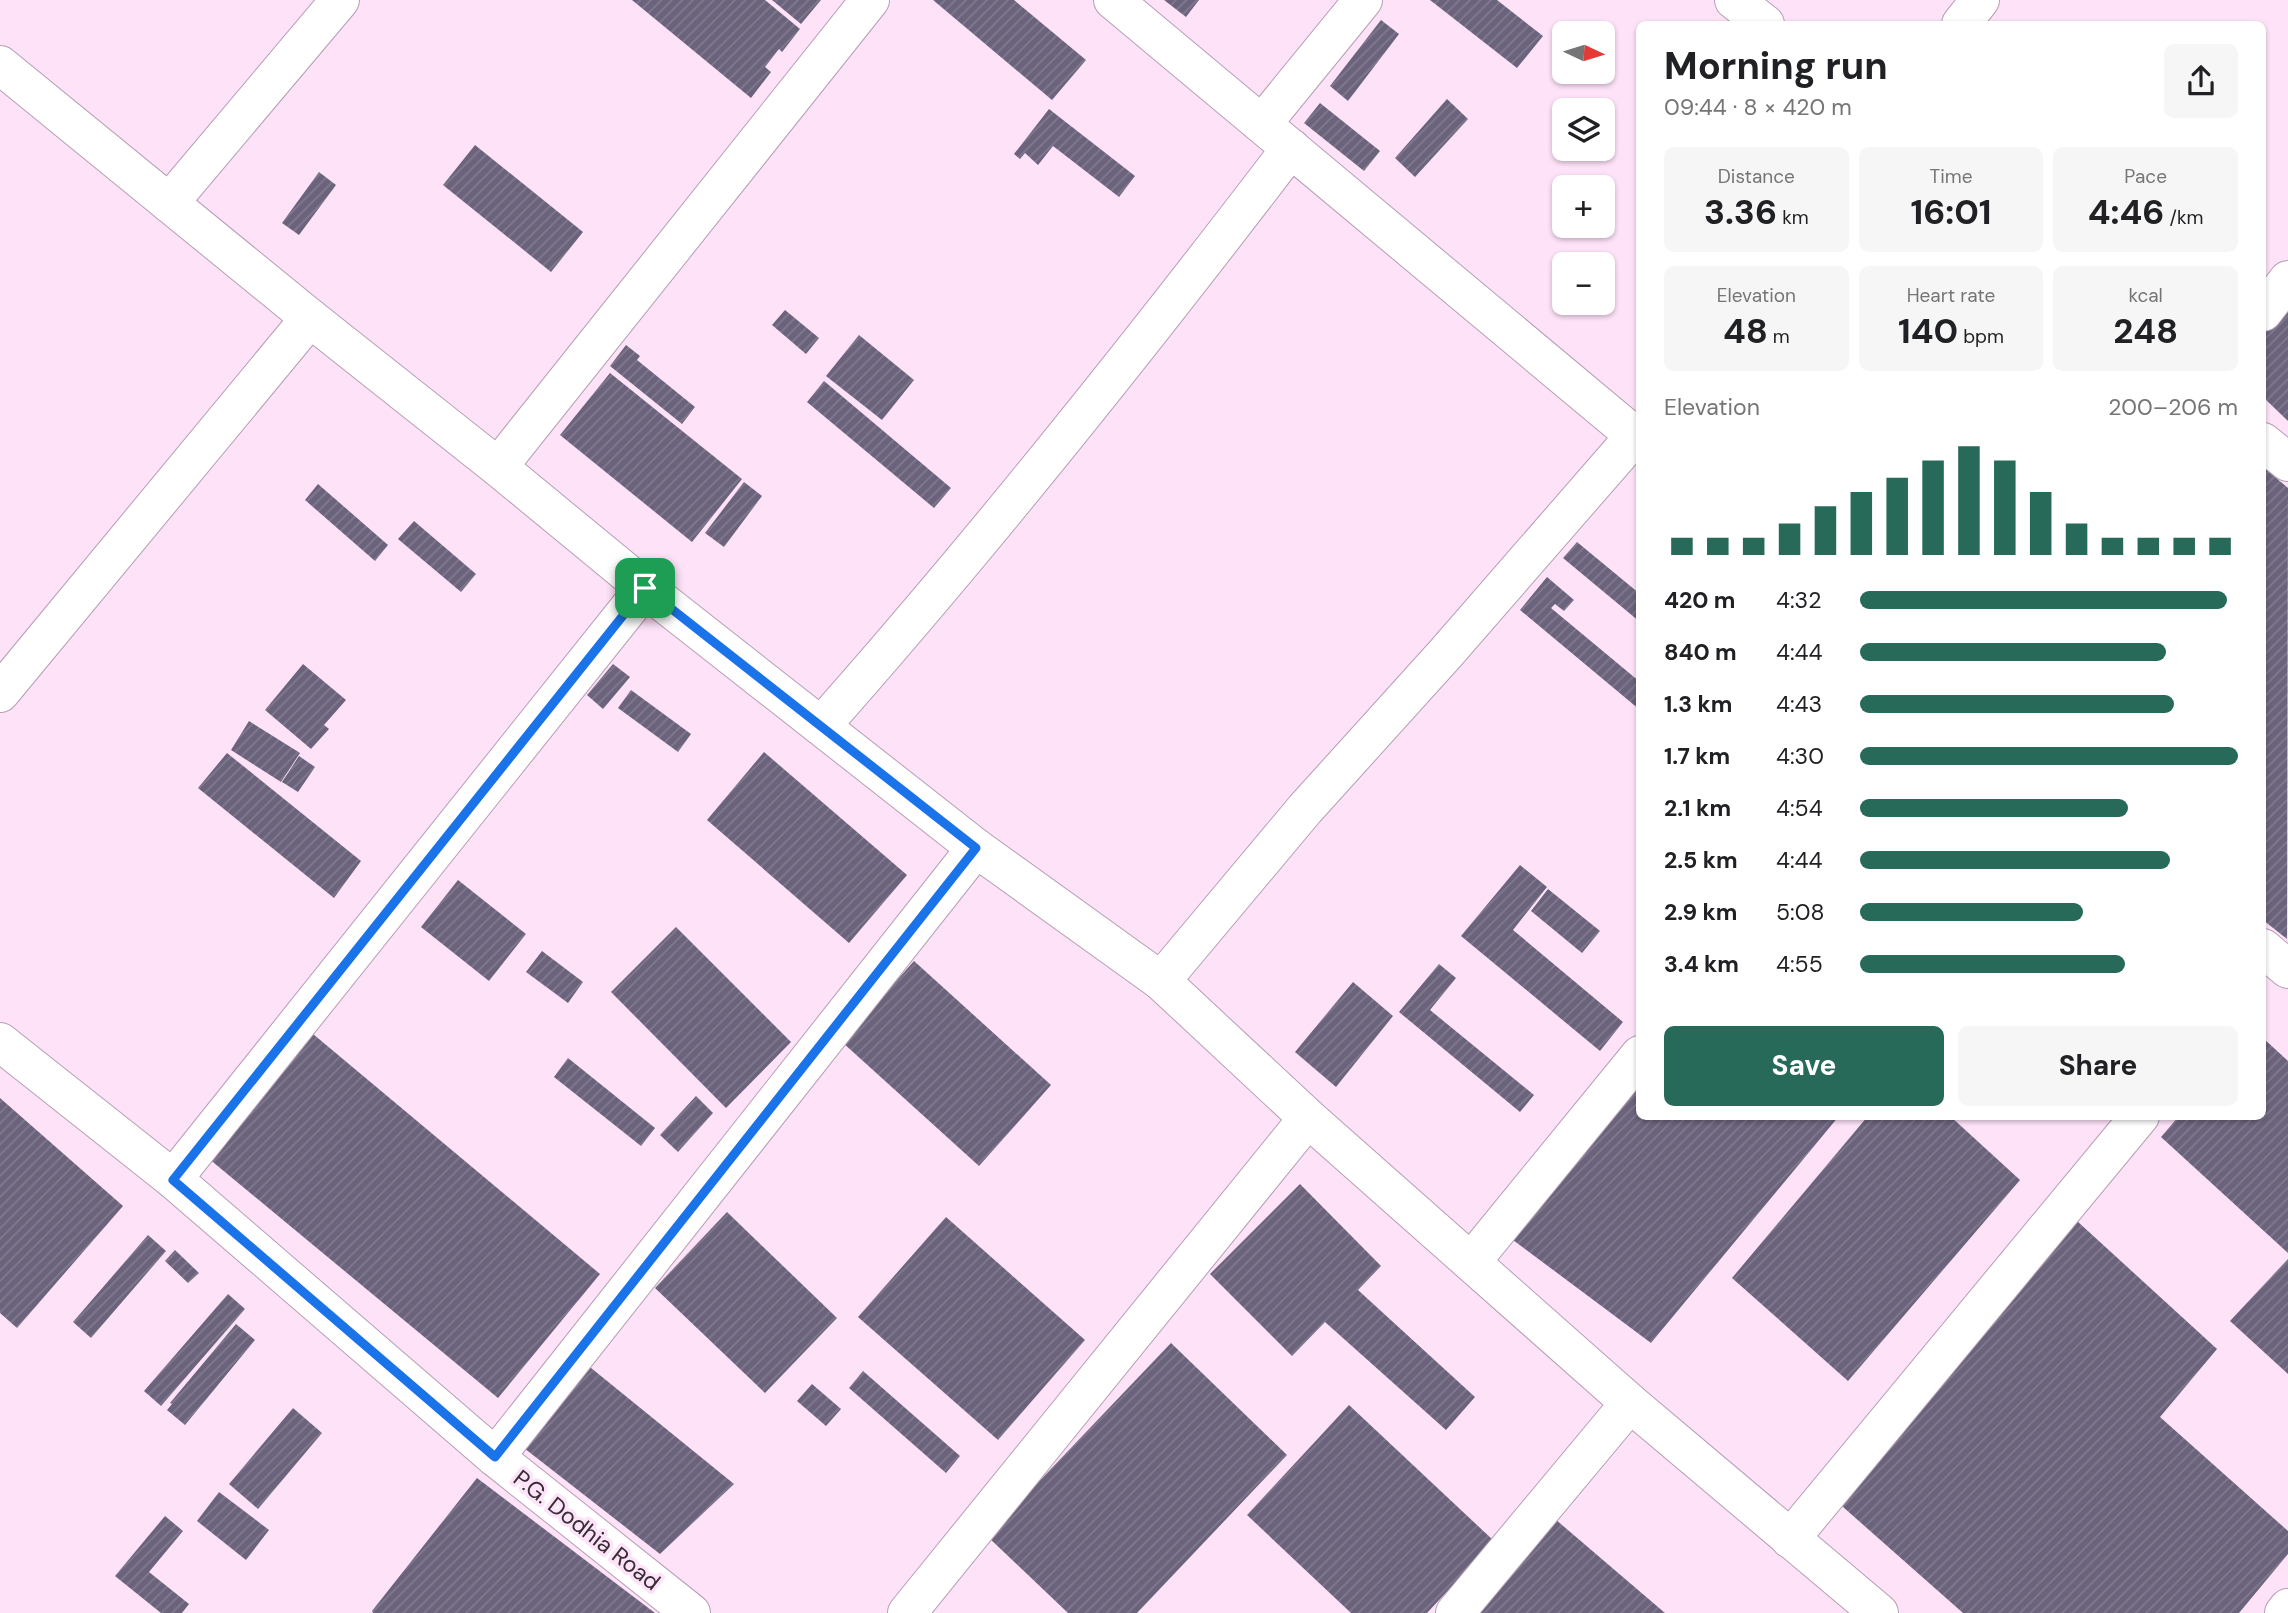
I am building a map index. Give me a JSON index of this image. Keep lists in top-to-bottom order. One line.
{"streets":{"street":["P.G. Dodhia Road"]},"north":"right","page":{"map_buttons":["+","−"],"heading":["Morning run","09:44 · 8 × 420 m"],"stats":[["Distance","3.36 km"],["Time","16:01"],["Pace","4:46 /km"],["Elevation","48 m"],["Heart rate","140 bpm"],["kcal","248"]],"chart":["Elevation","200–206 m"],"list":[{"name":"420 m","note":"4:32"},{"name":"840 m","note":"4:44"},{"name":"1.3 km","note":"4:43"},{"name":"1.7 km","note":"4:30"},{"name":"2.1 km","note":"4:54"},{"name":"2.5 km","note":"4:44"},{"name":"2.9 km","note":"5:08"},{"name":"3.4 km","note":"4:55"}],"buttons":["Save","Share"]}}
